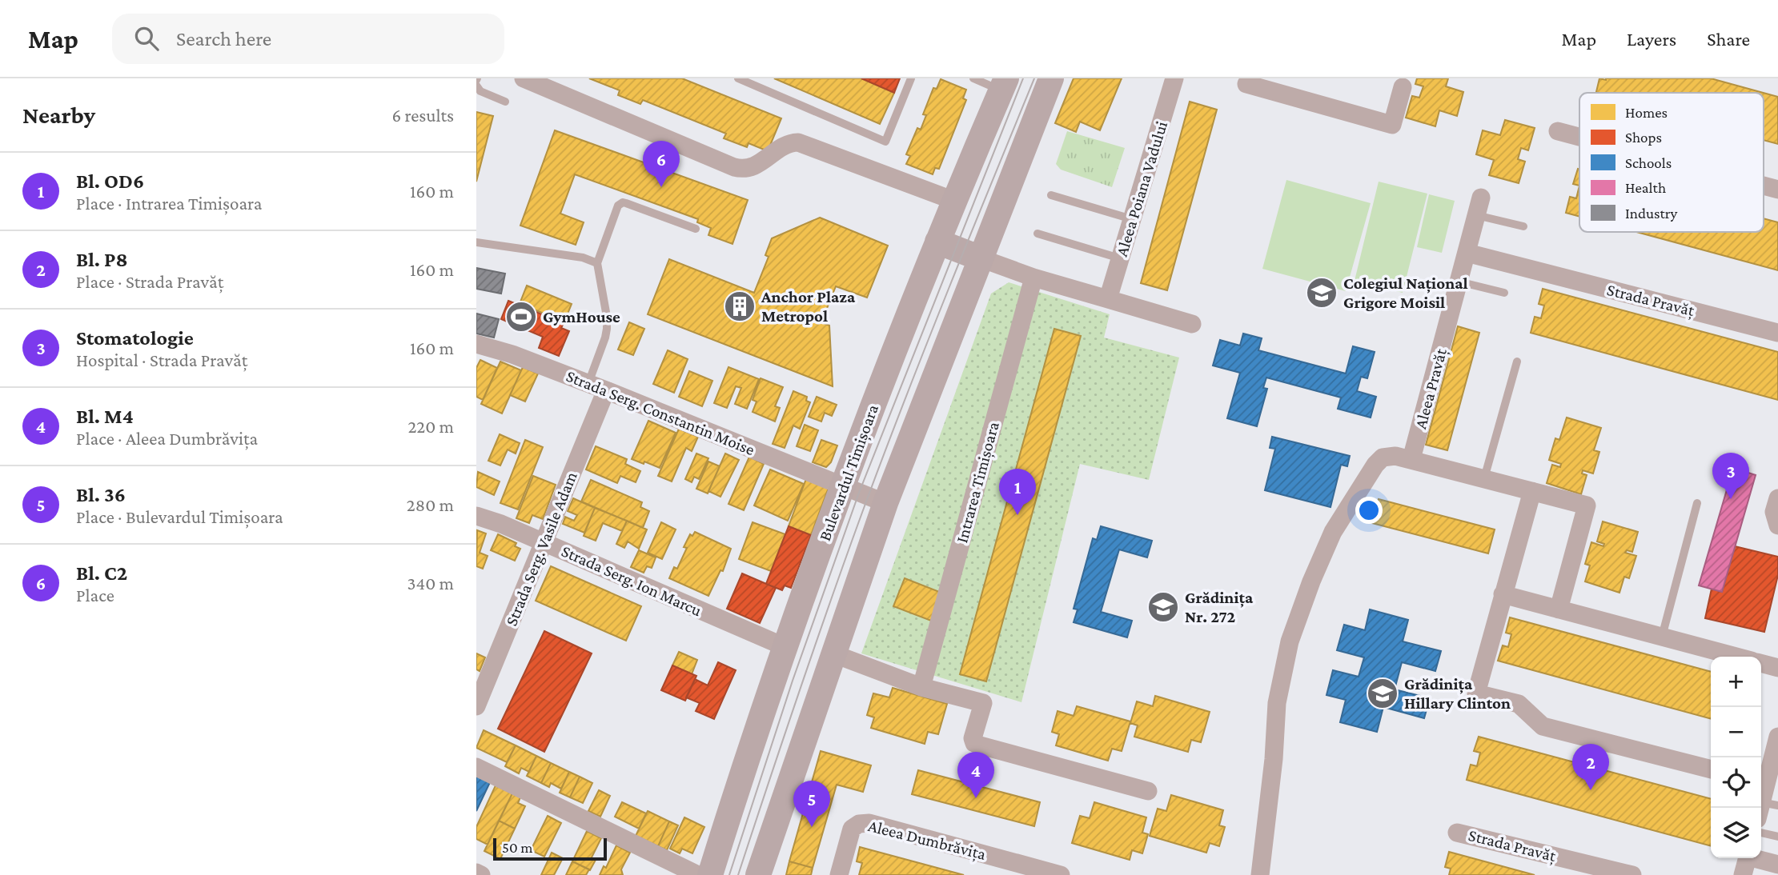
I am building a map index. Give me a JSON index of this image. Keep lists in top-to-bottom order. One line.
{"streets":{"main road":["Bulevardul Timișoara"],"street":["Aleea Poiana Vadului","Strada Pravăț","Aleea Pravăț","Strada Serg. Constantin Moise","Intrarea Timișoara","Strada Serg. Vasile Adam","Strada Serg. Ion Marcu","Aleea Dumbrăvița"]},"crossings":[["Strada Pravăț","Aleea Pravăț"],["Strada Serg. Constantin Moise","Bulevardul Timișoara"],["Strada Serg. Constantin Moise","Strada Serg. Vasile Adam"],["Bulevardul Timișoara","Strada Serg. Ion Marcu"],["Strada Serg. Vasile Adam","Strada Serg. Ion Marcu"]],"places":{"school or university":["Colegiul Național Grigore Moisil","Grădinița Nr. 272","Grădinița Hillary Clinton"],"building":["Anchor Plaza Metropol"],"sports":["GymHouse"]},"legend":["Homes","Shops","Schools","Health","Industry"],"scale_bar":"50 m","page":{"header":"Map","search":"Search here","nav":["Map","Layers","Share"],"heading":["Nearby","6 results"],"pins":["6","3","1","2","4","5"],"list":[{"mark":"1","name":"Bl. OD6","note":"Place · Intrarea Timișoara","value":"160 m"},{"mark":"2","name":"Bl. P8","note":"Place · Strada Pravăț","value":"160 m"},{"mark":"3","name":"Stomatologie","note":"Hospital · Strada Pravăț","value":"160 m"},{"mark":"4","name":"Bl. M4","note":"Place · Aleea Dumbrăvița","value":"220 m"},{"mark":"5","name":"Bl. 36","note":"Place · Bulevardul Timișoara","value":"280 m"},{"mark":"6","name":"Bl. C2","note":"Place","value":"340 m"}],"map_buttons":["+","−"],"scale":"50 m"}}
